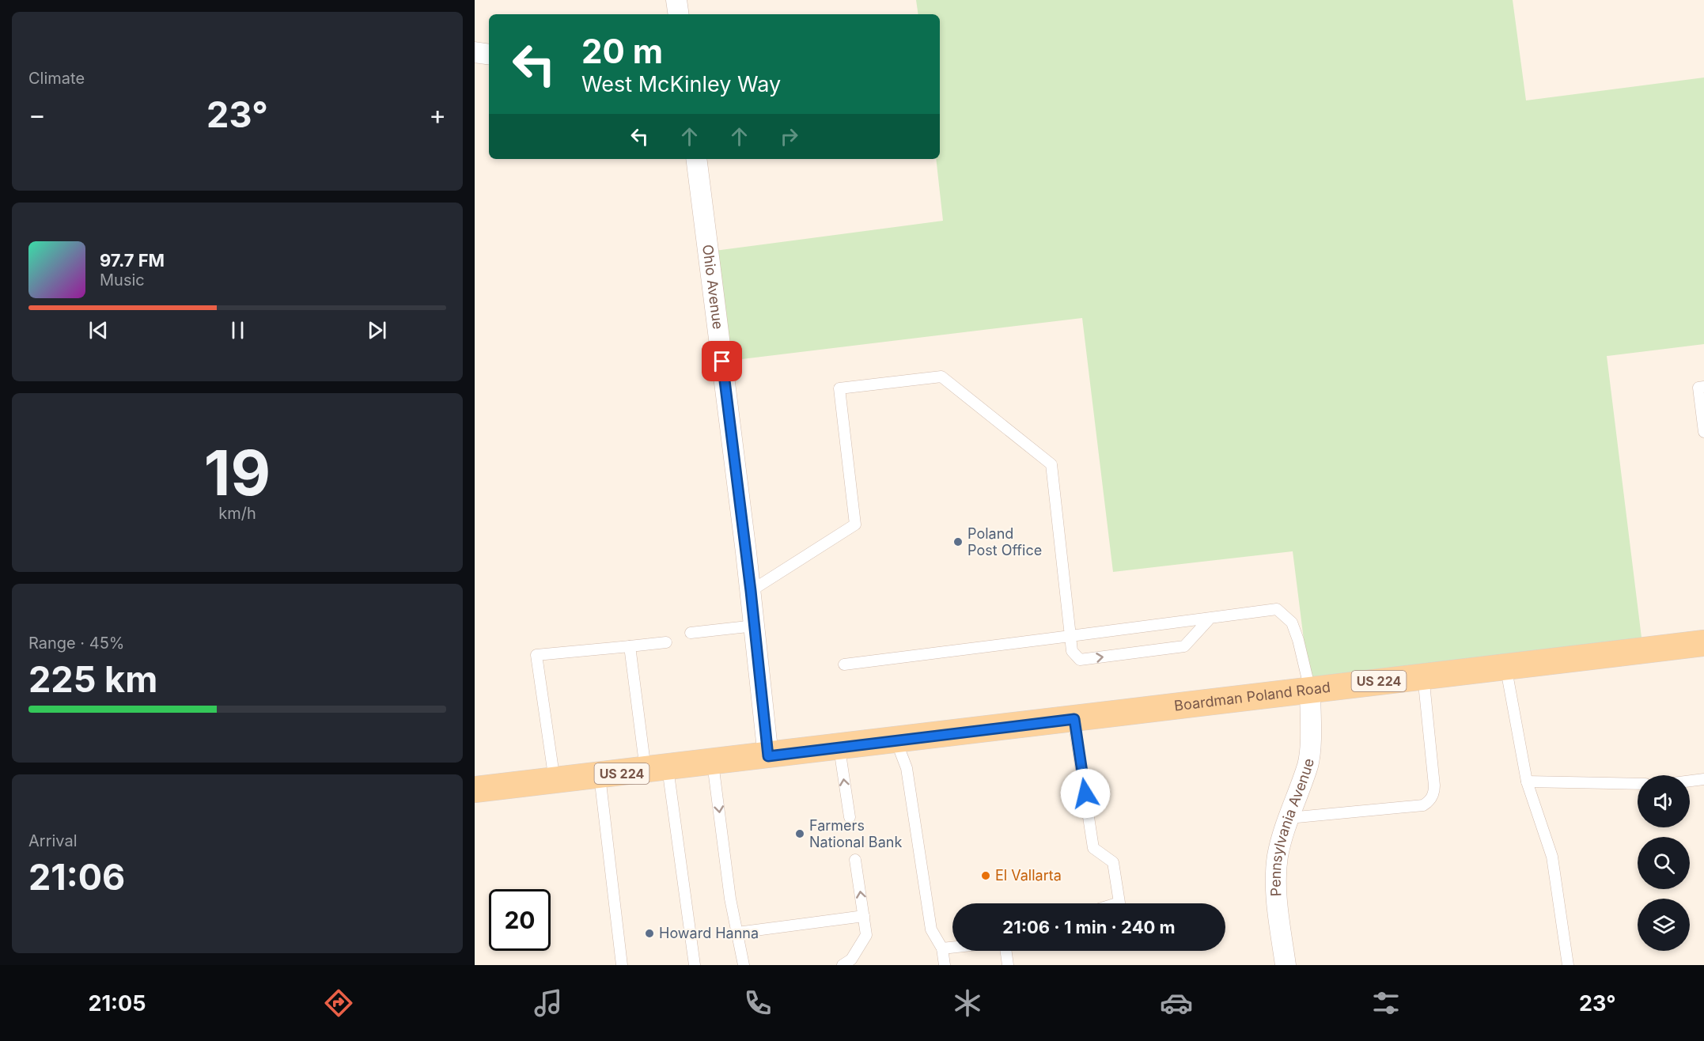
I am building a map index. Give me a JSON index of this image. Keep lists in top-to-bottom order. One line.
{"streets":{"main road":["US 224","Boardman Poland Road"],"street":["Ohio Avenue","Pennsylvania Avenue"]},"crossings":[["Ohio Avenue","US 224"],["US 224","Boardman Poland Road"],["Boardman Poland Road","Pennsylvania Avenue"]],"places":["Poland Post Office","Farmers National Bank","El Vallarta","Howard Hanna"],"page":{"tile":["Climate",["19","km/h"],["Range · 45%","225 km"],["Arrival","21:06"]],"turn":["20 m","West McKinley Way"],"heat":["−","23°","+"],"song":["97.7 FM","Music"],"limit":"20","trip":"21:06 · 1 min · 240 m","tabs":["21:05","23°"]}}
